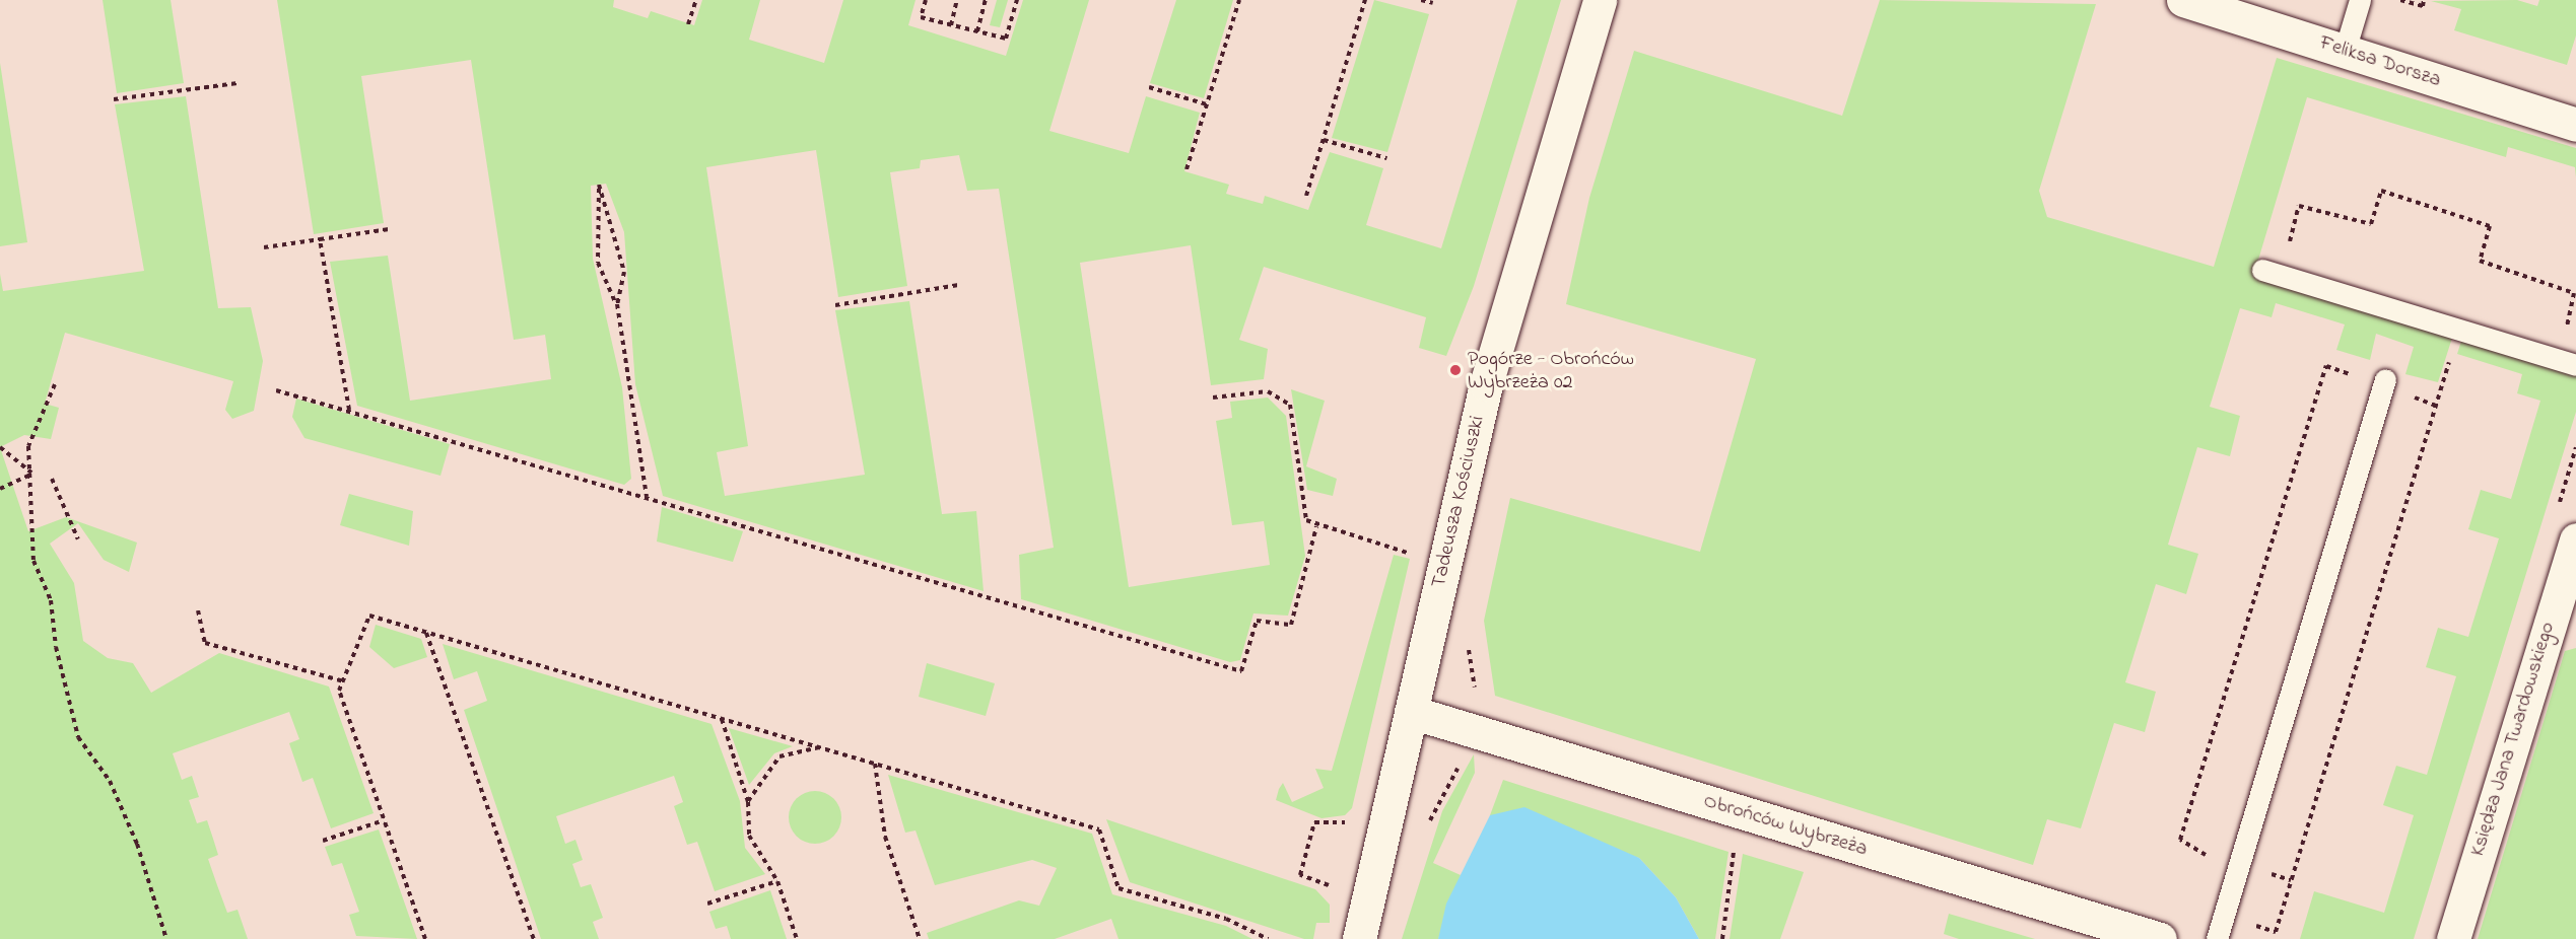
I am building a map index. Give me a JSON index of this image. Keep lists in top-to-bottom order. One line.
{"streets":{"street":["Feliksa Dorsza","Tadeusza Kościuszki","Księdza Jana Twardowskiego","Obrońców Wybrzeża"]},"crossings":[["Tadeusza Kościuszki","Obrońców Wybrzeża"]],"places":["Pogórze - Obrońców Wybrzeża 02"]}
